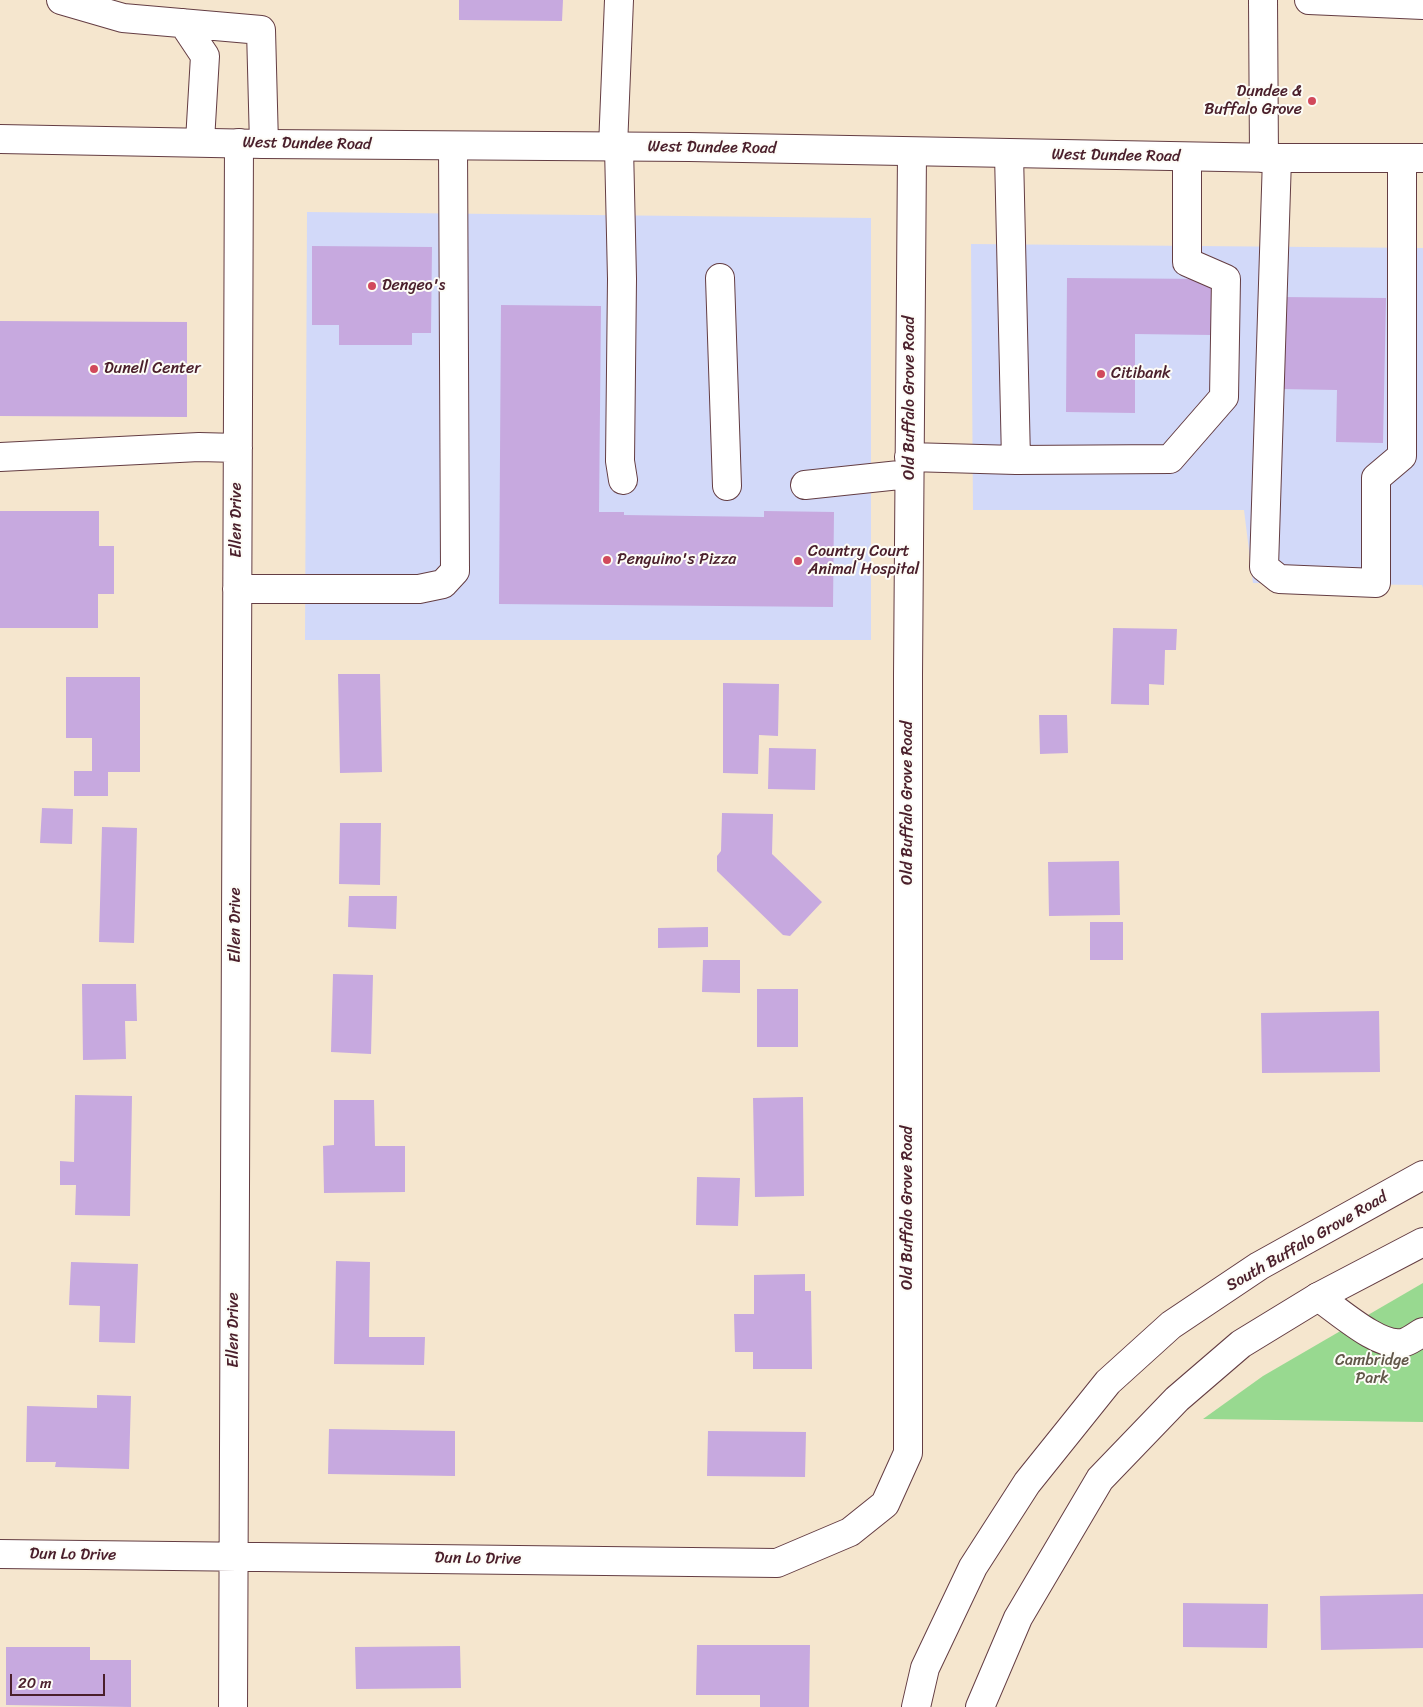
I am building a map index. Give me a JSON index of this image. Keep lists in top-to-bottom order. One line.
{"streets":{"street":["West Dundee Road","Old Buffalo Grove Road","Ellen Drive","South Buffalo Grove Road","Dun Lo Drive"]},"crossings":[["West Dundee Road","Old Buffalo Grove Road"],["West Dundee Road","Ellen Drive"],["Old Buffalo Grove Road","Dun Lo Drive"],["Ellen Drive","Dun Lo Drive"]],"parks":["Cambridge Park"],"places":["Dundee & Buffalo Grove","Dengeo's","Dunell Center","Citibank","Penguino's Pizza","Country Court Animal Hospital"],"scale_bar":"20 m"}
